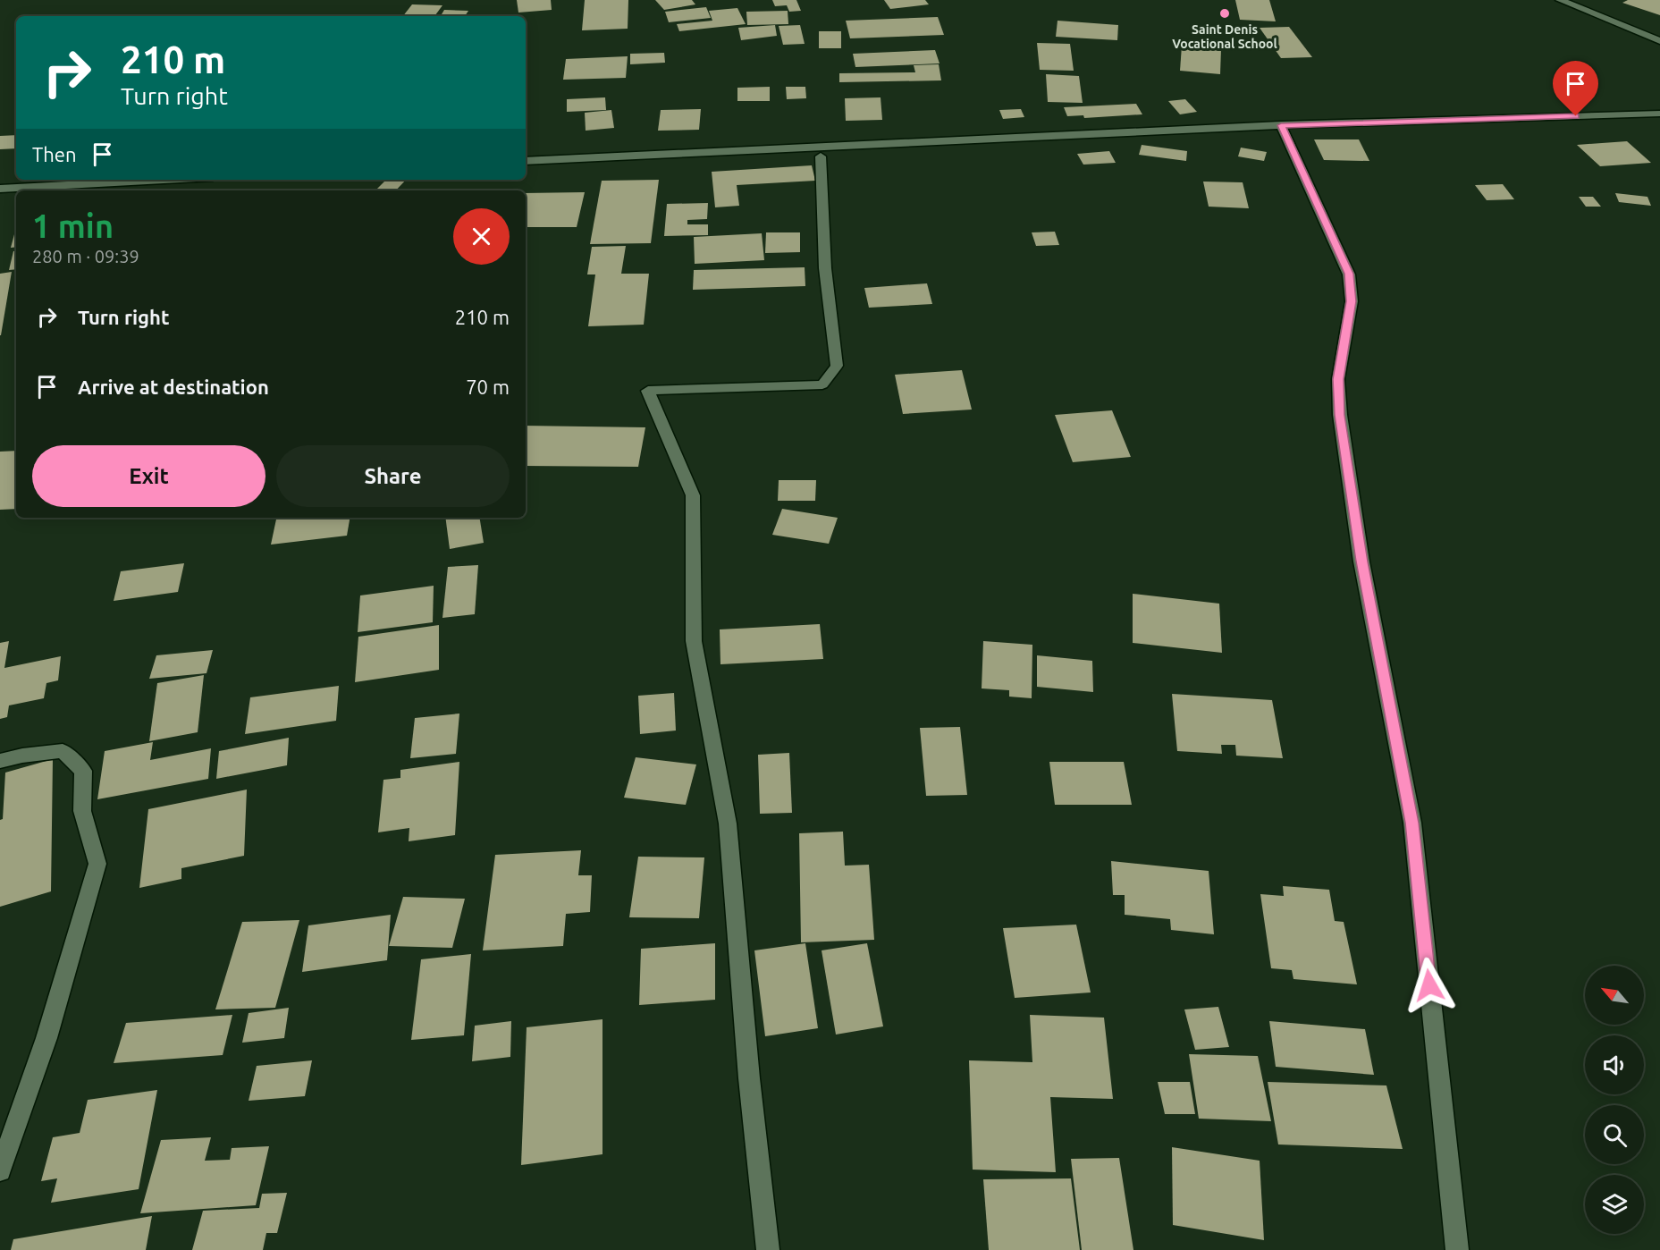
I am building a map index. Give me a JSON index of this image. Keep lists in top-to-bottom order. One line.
{"places":["Saint Denis Vocational School"],"north":"top left","page":{"turn":["210 m","Turn right"],"then":"Then","heading":["1 min","280 m · 09:39"],"list":[{"name":"Turn right","value":"210 m"},{"name":"Arrive at destination","value":"70 m"}],"buttons":["Exit","Share"]}}
